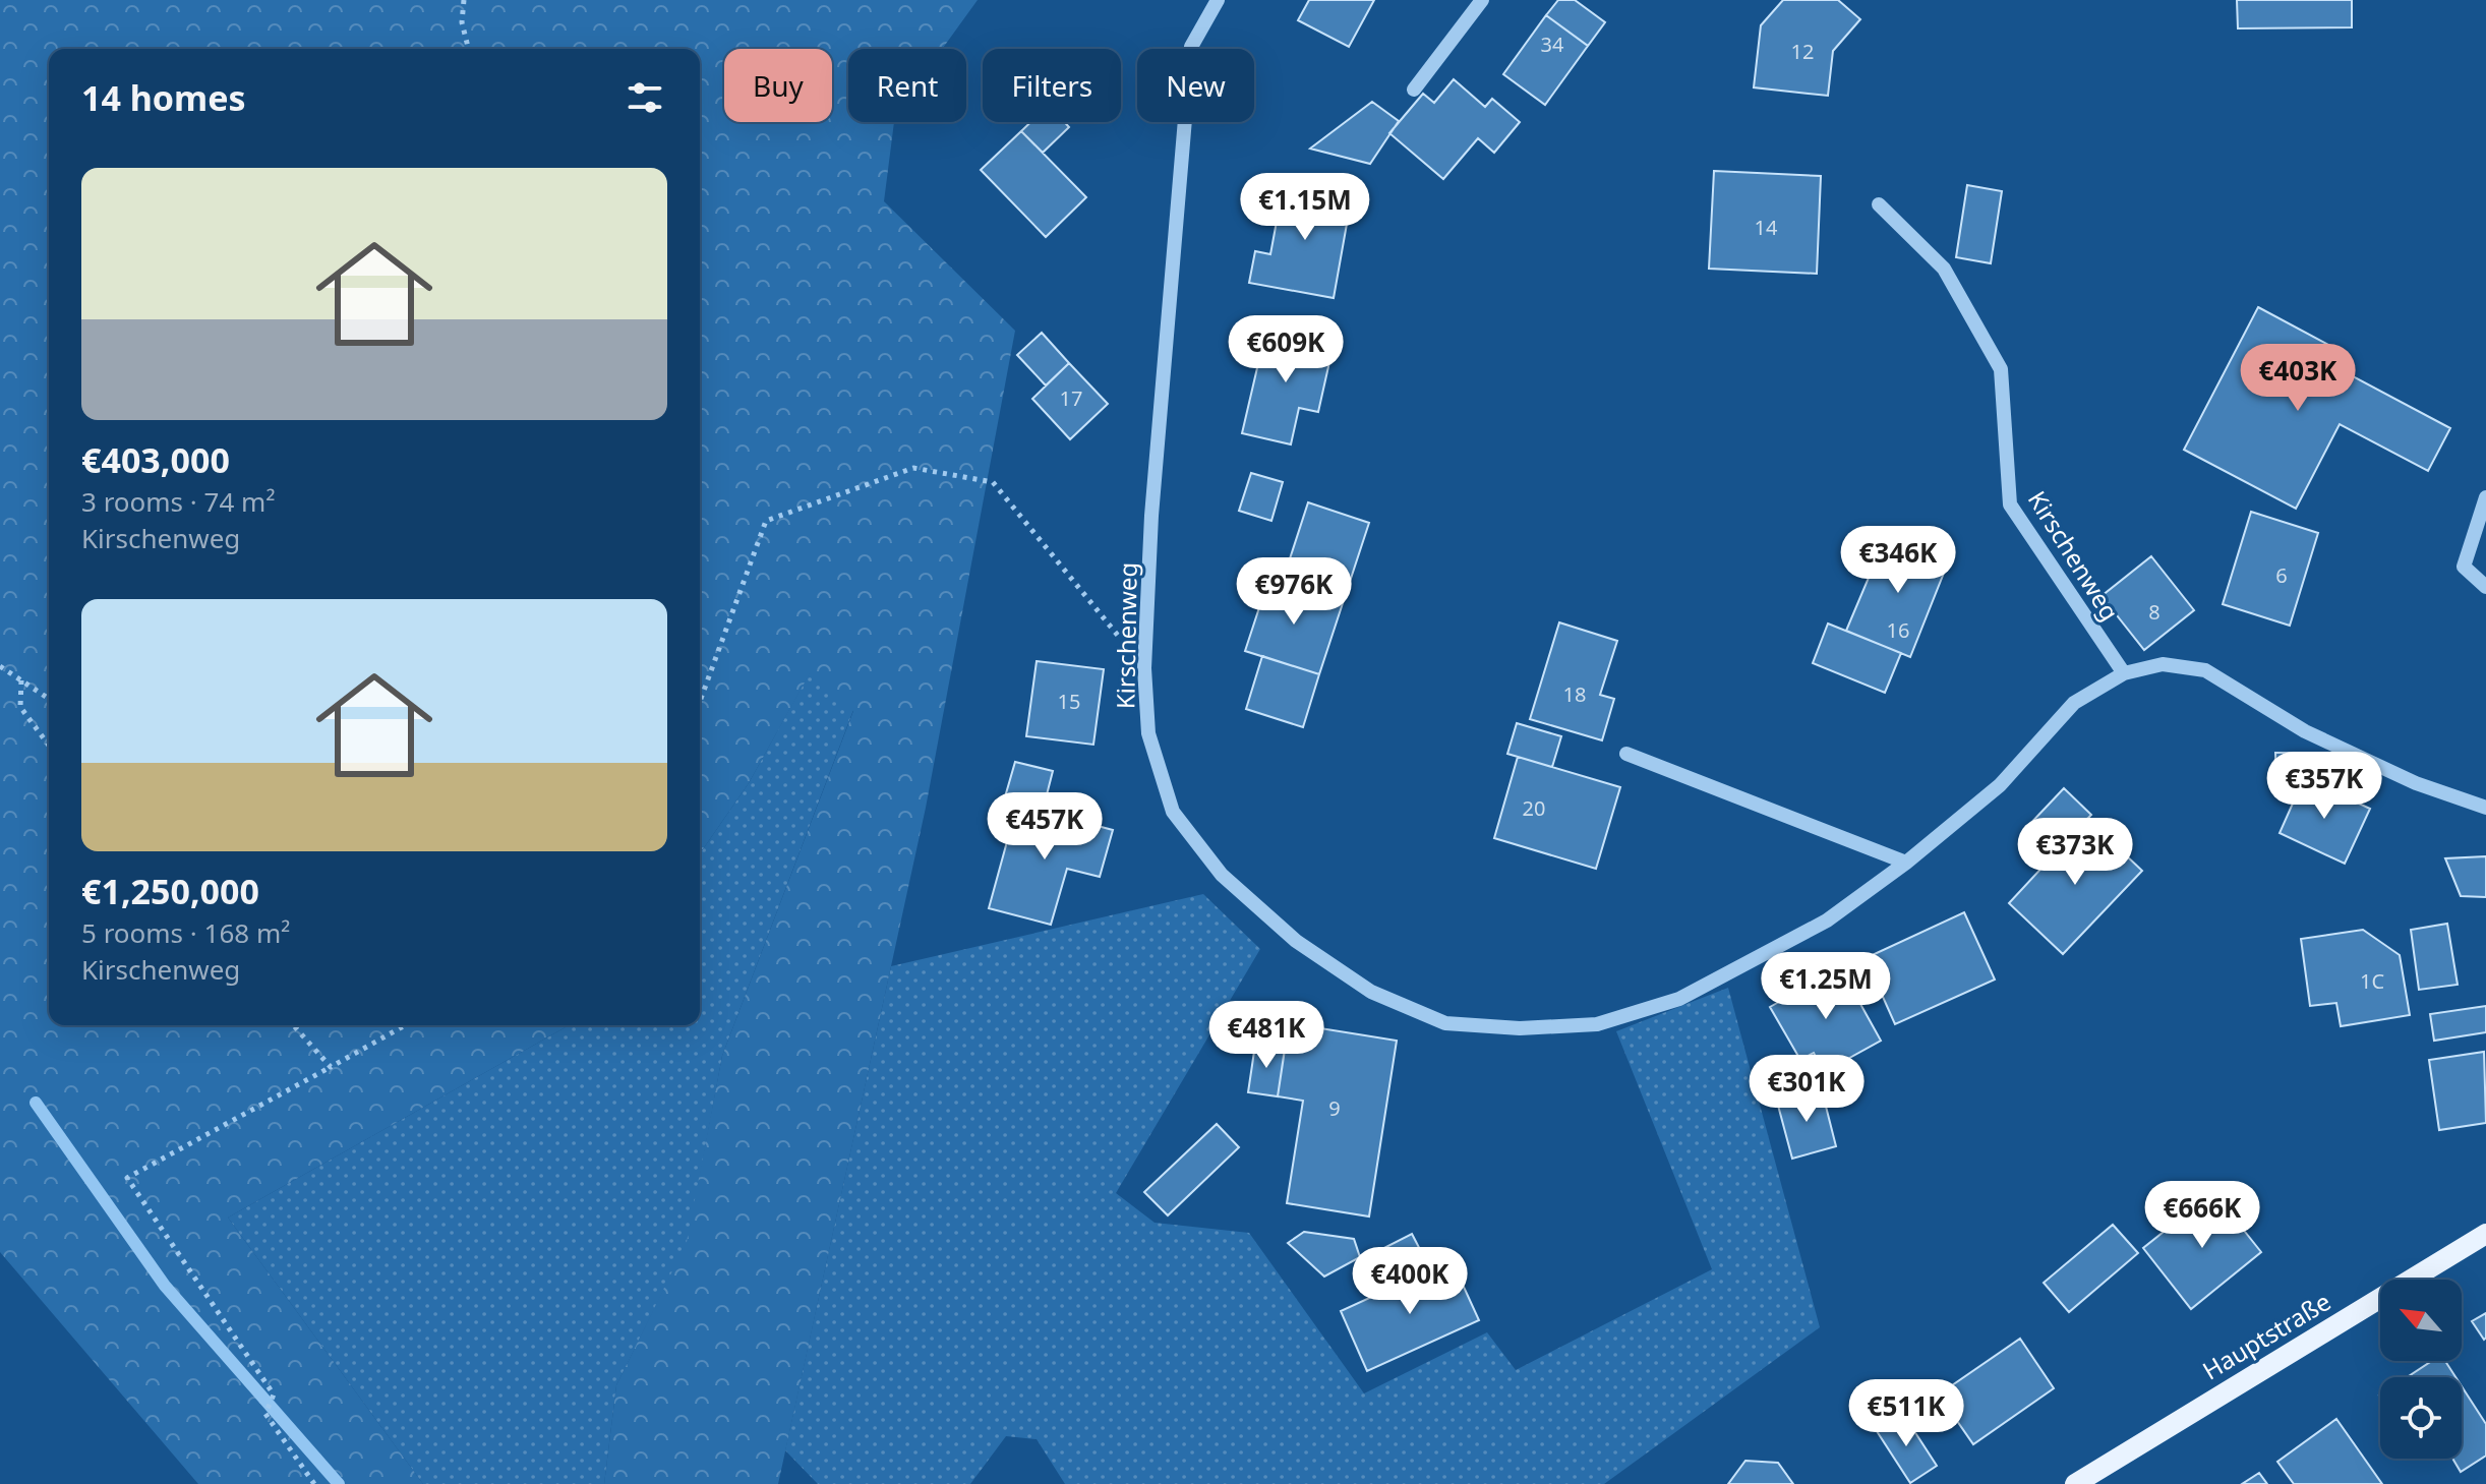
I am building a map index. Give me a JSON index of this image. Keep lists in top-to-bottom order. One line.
{"streets":{"main road":["Hauptstraße"],"street":["Kirschenweg"]},"house_numbers":["34","12","14","17","6","8","16","18","15","20","1C","9"],"north":"top left","page":{"chip":["Buy","Rent","Filters","New"],"heading":"14 homes","list":[{"name":"€403,000","note":"3 rooms · 74 m² · Kirschenweg"},{"name":"€1,250,000","note":"5 rooms · 168 m² · Kirschenweg"}],"price":["€1.15M","€609K","€403K","€346K","€976K","€357K","€457K","€373K","€1.25M","€481K","€301K","€666K","€400K","€511K"]}}
